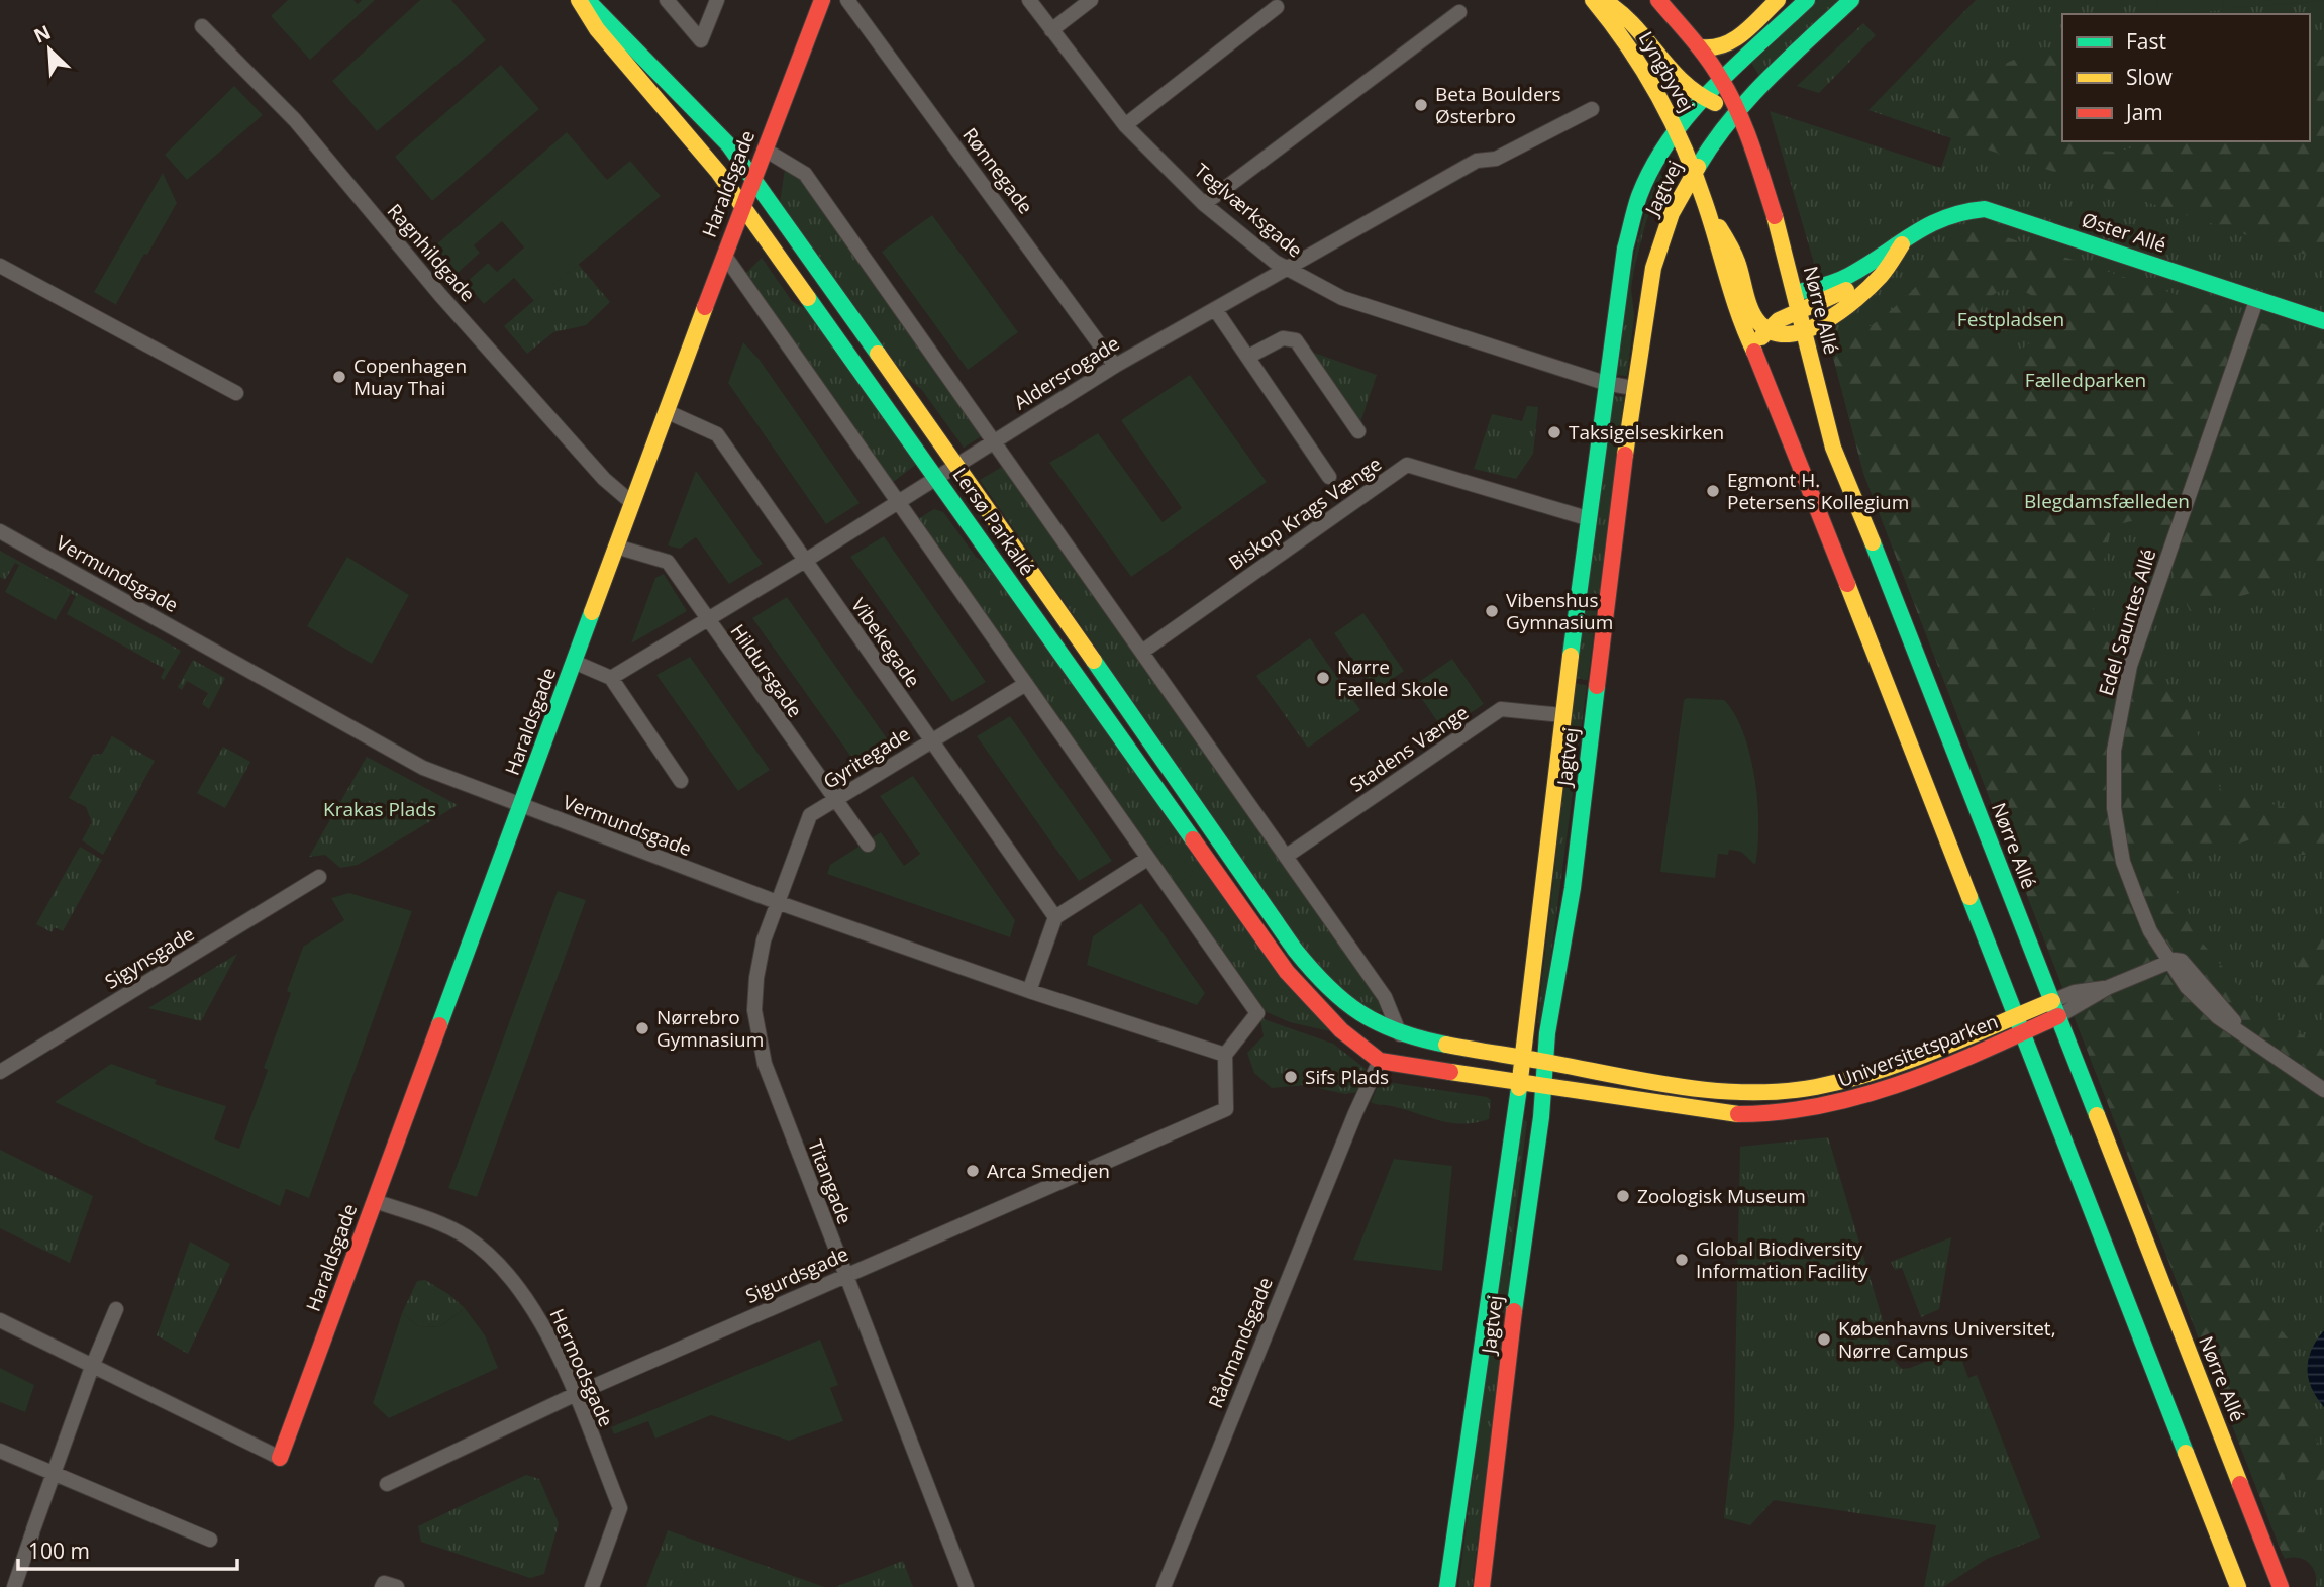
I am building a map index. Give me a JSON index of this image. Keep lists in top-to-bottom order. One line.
{"streets":{"street":["Lyngbyvej","Rønnegade","Haraldsgade","Jagtvej","Teglværksgade","Øster Allé","Ragnhildgade","Nørre Allé","Aldersrogade","Biskop Krags Vænge","Lersø Parkallé","Vermundsgade","Edel Sauntes Allé","Vibekegade","Hildursgade","Stadens Vænge","Gyritegade","Sigynsgade","Universitetsparken","Titangade","Sigurdsgade","Rådmandsgade","Hermodsgade"]},"crossings":[["Lyngbyvej","Jagtvej"],["Lyngbyvej","Nørre Allé"],["Rønnegade","Aldersrogade"],["Haraldsgade","Ragnhildgade"],["Haraldsgade","Lersø Parkallé"],["Haraldsgade","Vermundsgade"],["Haraldsgade","Vibekegade"],["Haraldsgade","Hildursgade"],["Haraldsgade","Hermodsgade"],["Jagtvej","Teglværksgade"],["Jagtvej","Nørre Allé"],["Jagtvej","Biskop Krags Vænge"],["Jagtvej","Lersø Parkallé"],["Jagtvej","Stadens Vænge"],["Jagtvej","Universitetsparken"],["Teglværksgade","Aldersrogade"],["Øster Allé","Edel Sauntes Allé"],["Nørre Allé","Universitetsparken"],["Aldersrogade","Lersø Parkallé"],["Aldersrogade","Vibekegade"],["Aldersrogade","Hildursgade"],["Lersø Parkallé","Universitetsparken"],["Lersø Parkallé","Rådmandsgade"],["Vermundsgade","Gyritegade"],["Vermundsgade","Titangade"],["Vermundsgade","Sigurdsgade"],["Edel Sauntes Allé","Universitetsparken"],["Vibekegade","Gyritegade"],["Hildursgade","Gyritegade"],["Gyritegade","Titangade"],["Titangade","Sigurdsgade"],["Sigurdsgade","Hermodsgade"]],"parks":["Festpladsen","Fælledparken","Blegdamsfælleden","Krakas Plads"],"places":["Beta Boulders Østerbro","Copenhagen Muay Thai","Taksigelseskirken","Egmont H. Petersens Kollegium","Vibenshus Gymnasium","Nørre Fælled Skole","Nørrebro Gymnasium","Sifs Plads","Arca Smedjen","Zoologisk Museum","Global Biodiversity Information Facility","Københavns Universitet, Nørre Campus"],"legend":["Fast","Slow","Jam"],"scale_bar":"100 m","north":"top left"}
